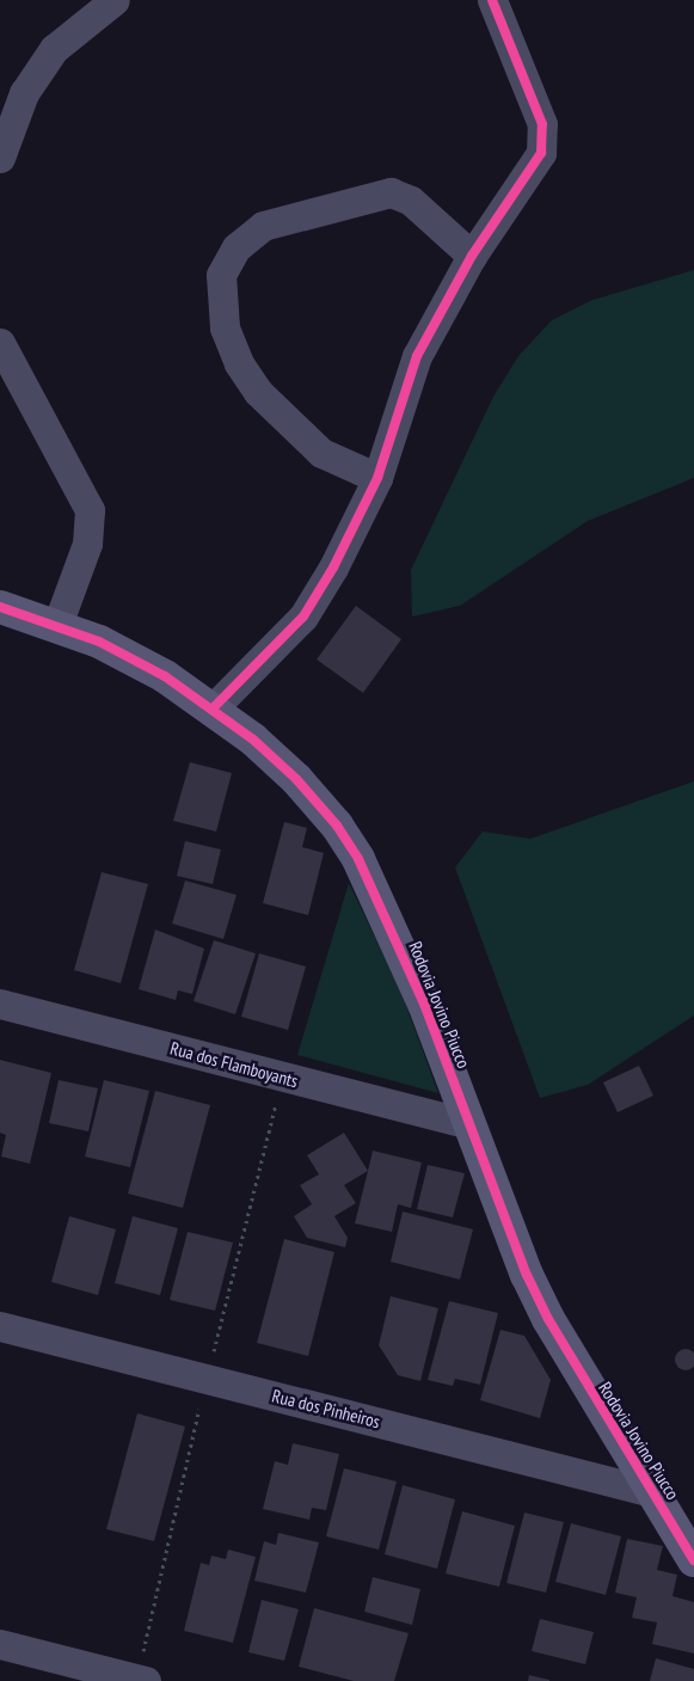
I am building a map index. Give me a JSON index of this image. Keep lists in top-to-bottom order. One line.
{"streets":{"main road":["Rodovia Jovino Piucco"],"street":["Rua dos Flamboyants","Rua dos Pinheiros"]},"crossings":[["Rodovia Jovino Piucco","Rua dos Flamboyants"],["Rodovia Jovino Piucco","Rua dos Pinheiros"]]}
